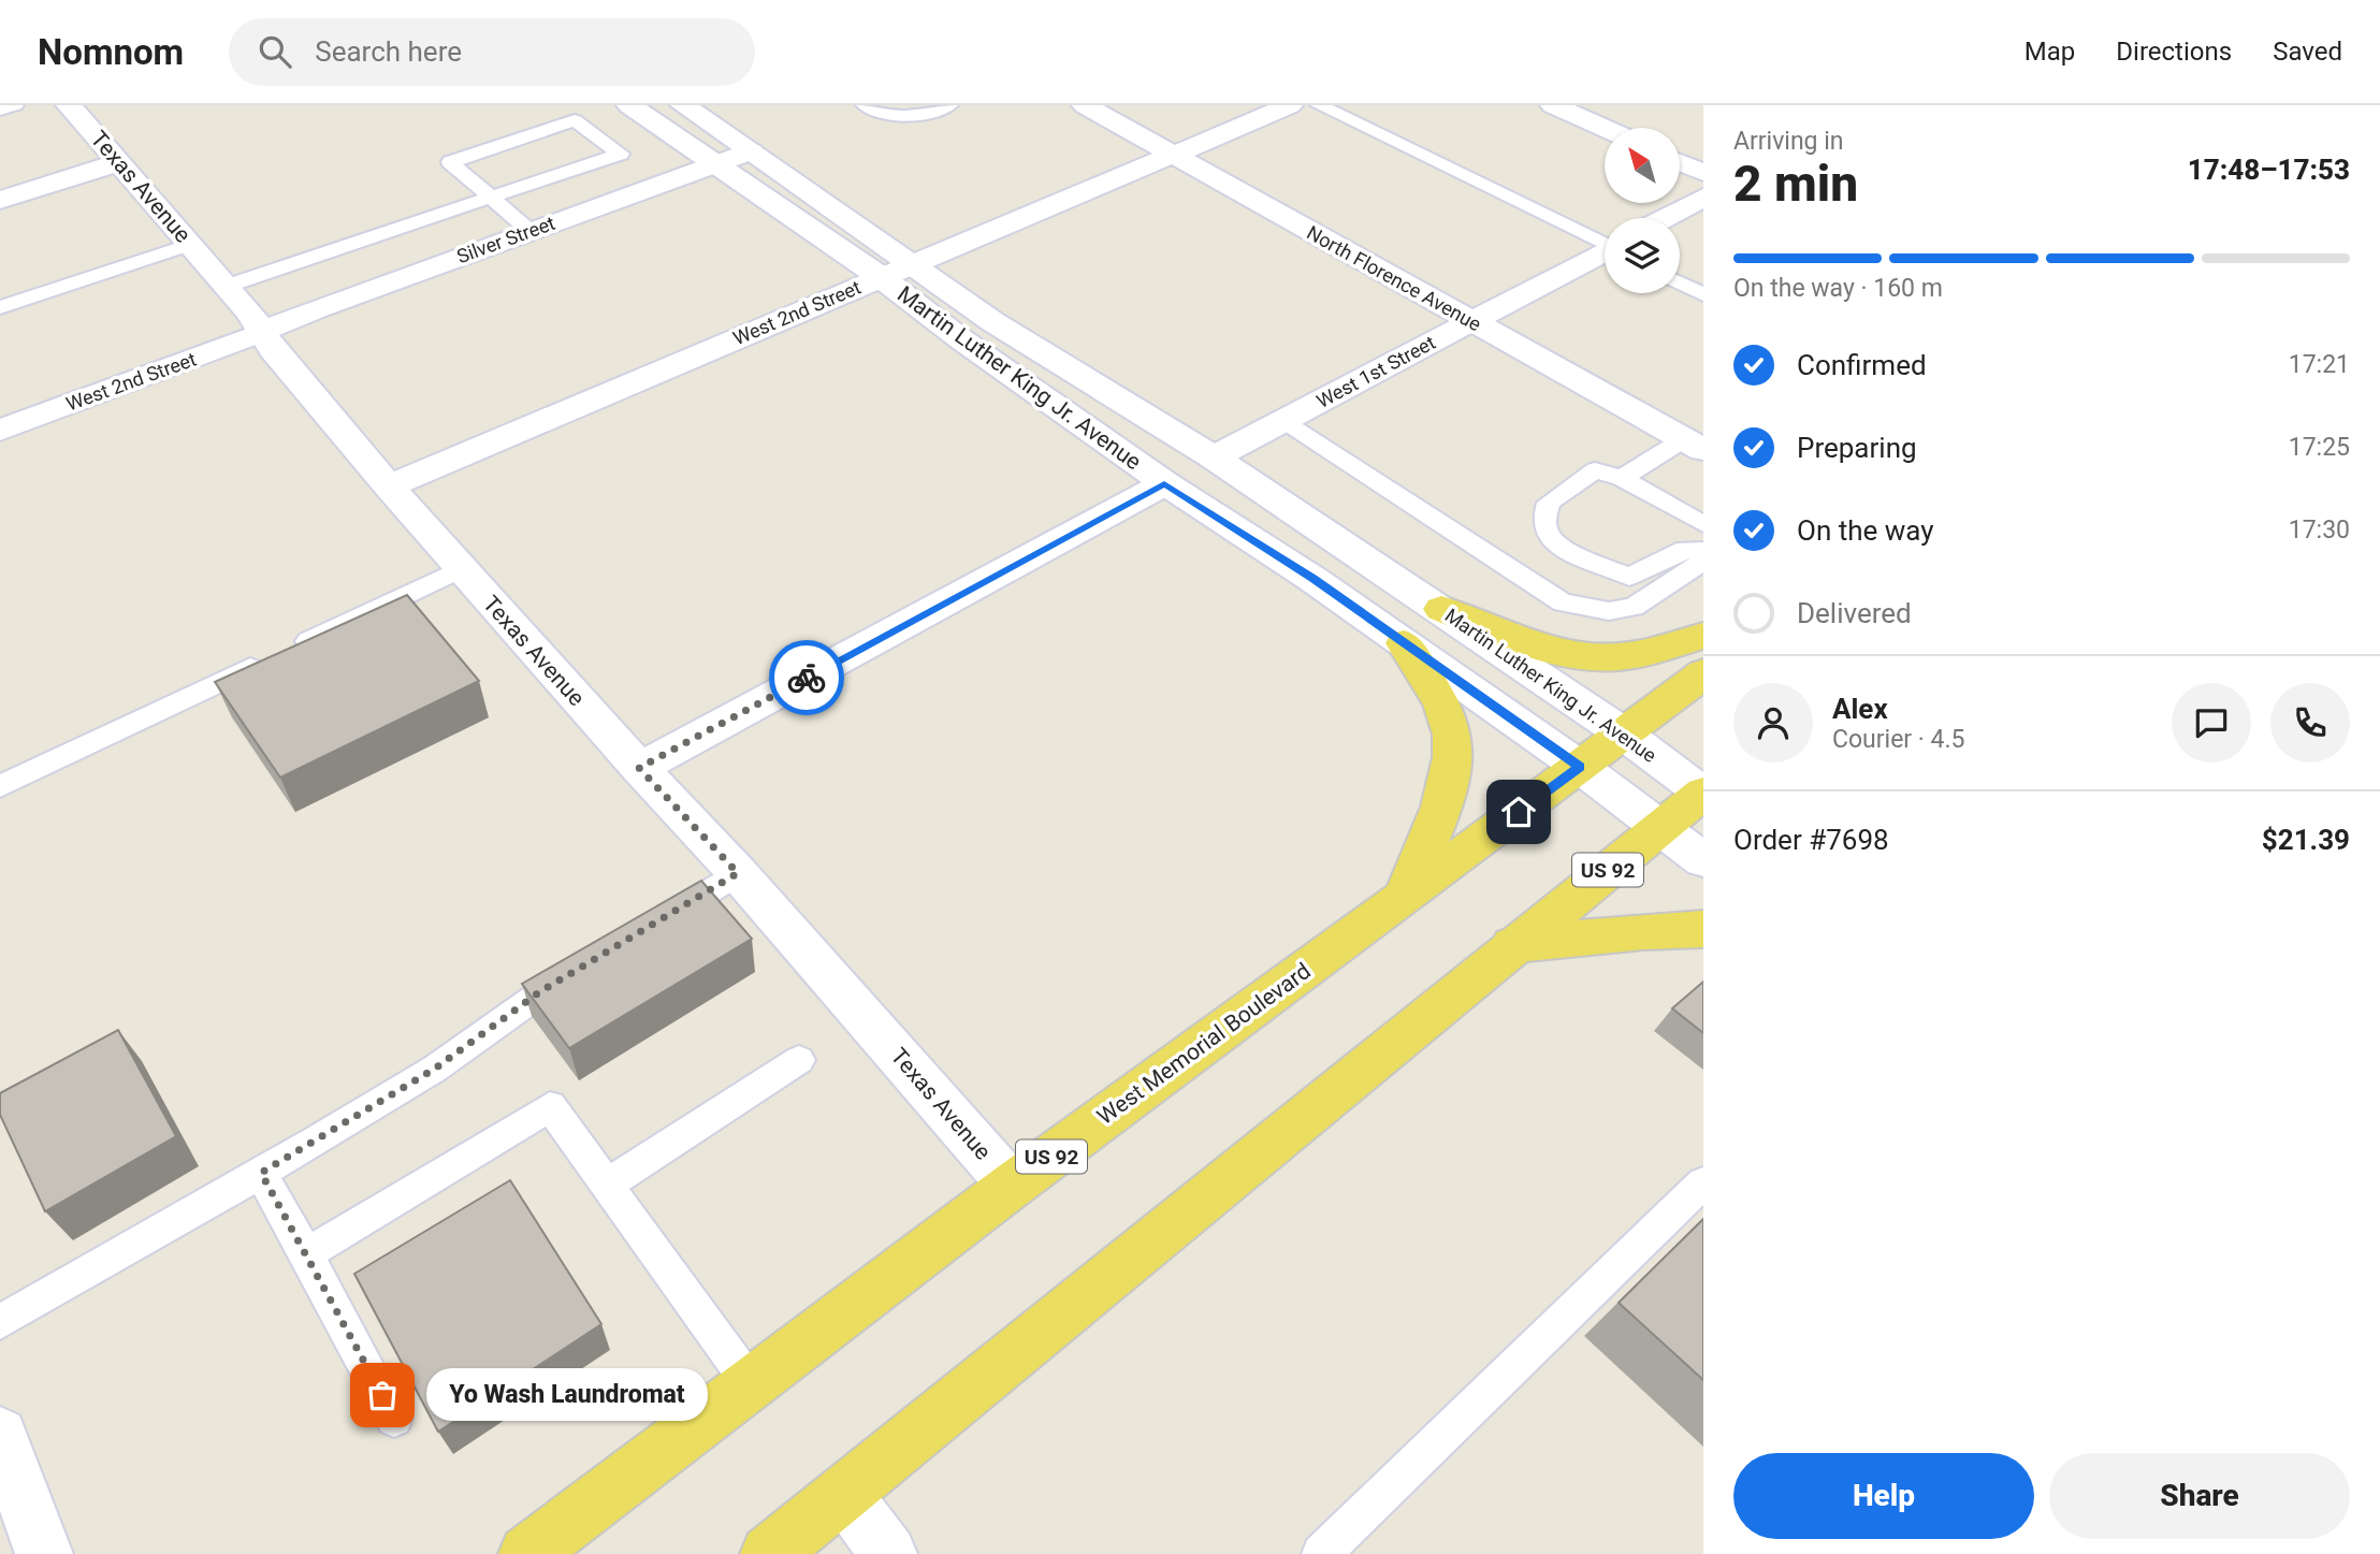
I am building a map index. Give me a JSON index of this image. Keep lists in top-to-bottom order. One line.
{"streets":{"main road":["US 92","West Memorial Boulevard"],"street":["Texas Avenue","Silver Street","North Florence Avenue","West 2nd Street","West 1st Street","Martin Luther King Jr. Avenue"]},"crossings":[["Texas Avenue","Silver Street"],["Texas Avenue","West 2nd Street"],["Texas Avenue","West Memorial Boulevard"],["Silver Street","West 2nd Street"],["Silver Street","Martin Luther King Jr. Avenue"],["North Florence Avenue","West 2nd Street"],["North Florence Avenue","West 1st Street"],["West 2nd Street","Martin Luther King Jr. Avenue"],["West 1st Street","Martin Luther King Jr. Avenue"],["Martin Luther King Jr. Avenue","US 92"],["Martin Luther King Jr. Avenue","West Memorial Boulevard"]],"places":["Yo Wash Laundromat"],"north":"top left","page":{"header":"Nomnom","search":"Search here","nav":["Map","Directions","Saved"],"heading":["2 min","Arriving in","17:48–17:53"],"panel":["Alex","Courier · 4.5","Order #7698","$21.39"],"bar":"On the way · 160 m","list":[["Confirmed","17:21"],["Preparing","17:25"],["On the way","17:30"],"Delivered"],"bubble":"Yo Wash Laundromat","buttons":["Help","Share"]}}
